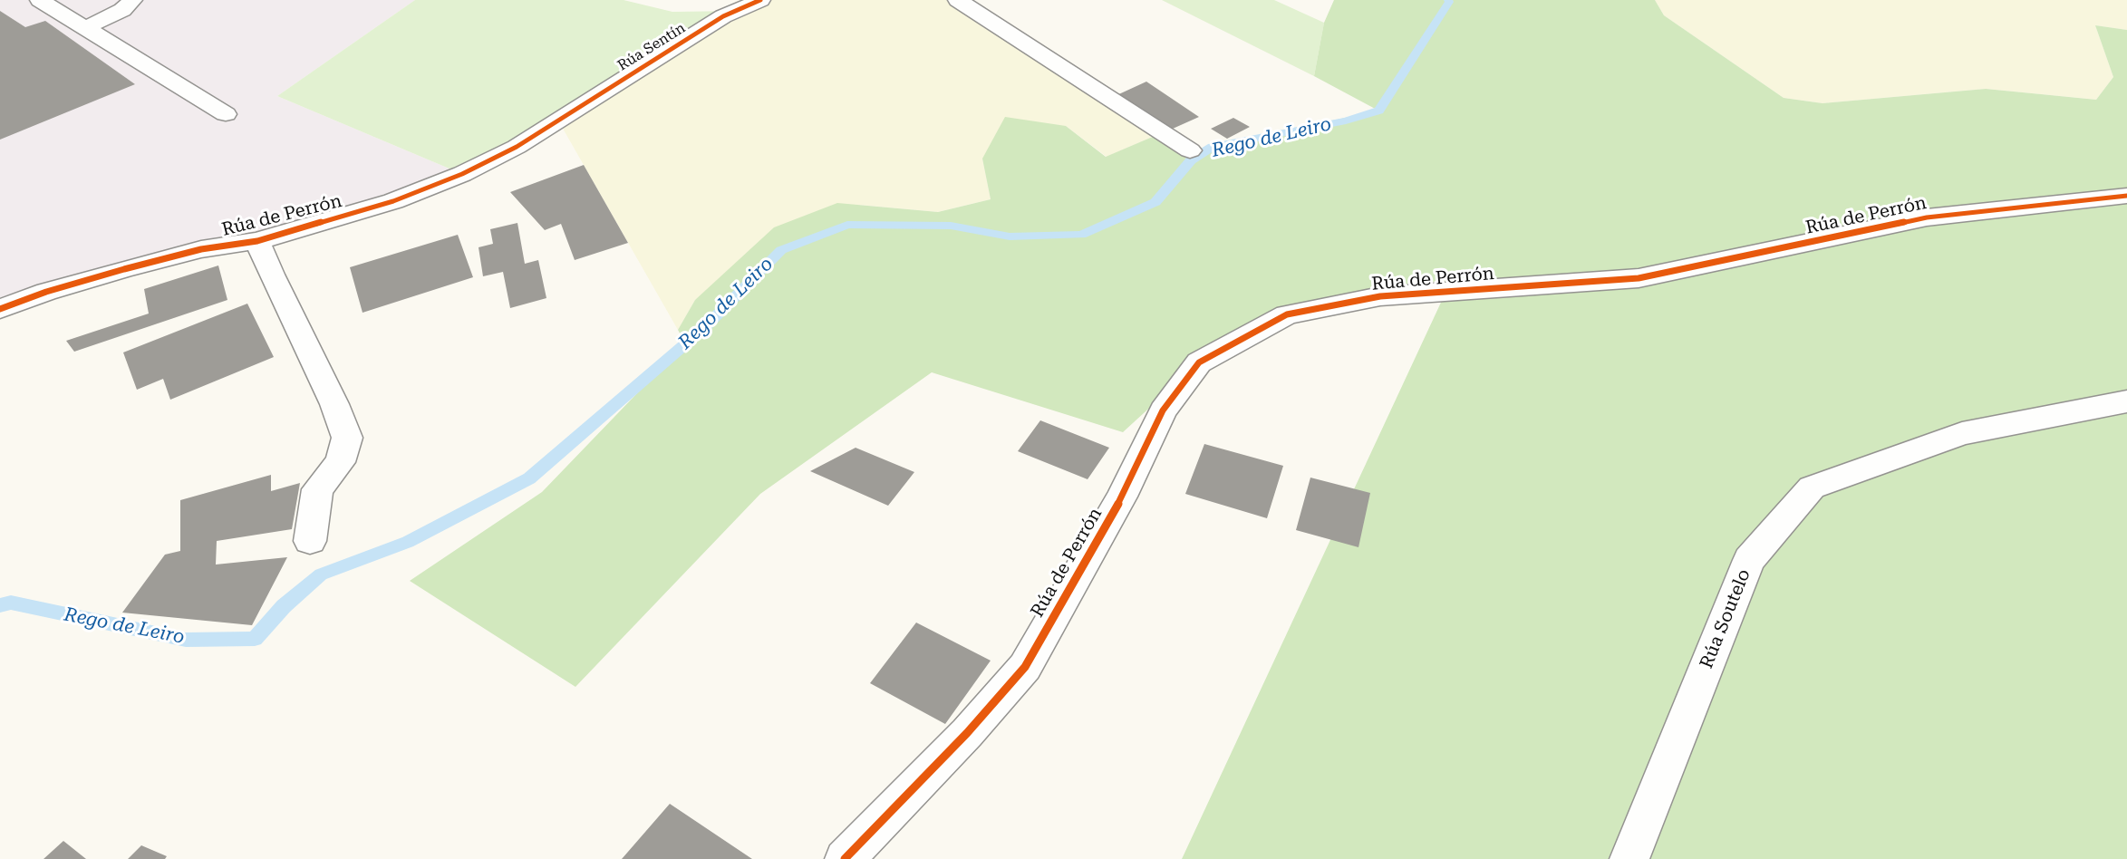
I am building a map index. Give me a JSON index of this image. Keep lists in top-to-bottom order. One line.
{"streets":{"street":["Rúa Sentín","Rúa de Perrón","Rúa Soutelo"]},"crossings":[["Rúa Sentín","Rúa de Perrón"]],"water":["Rego de Leiro"]}
